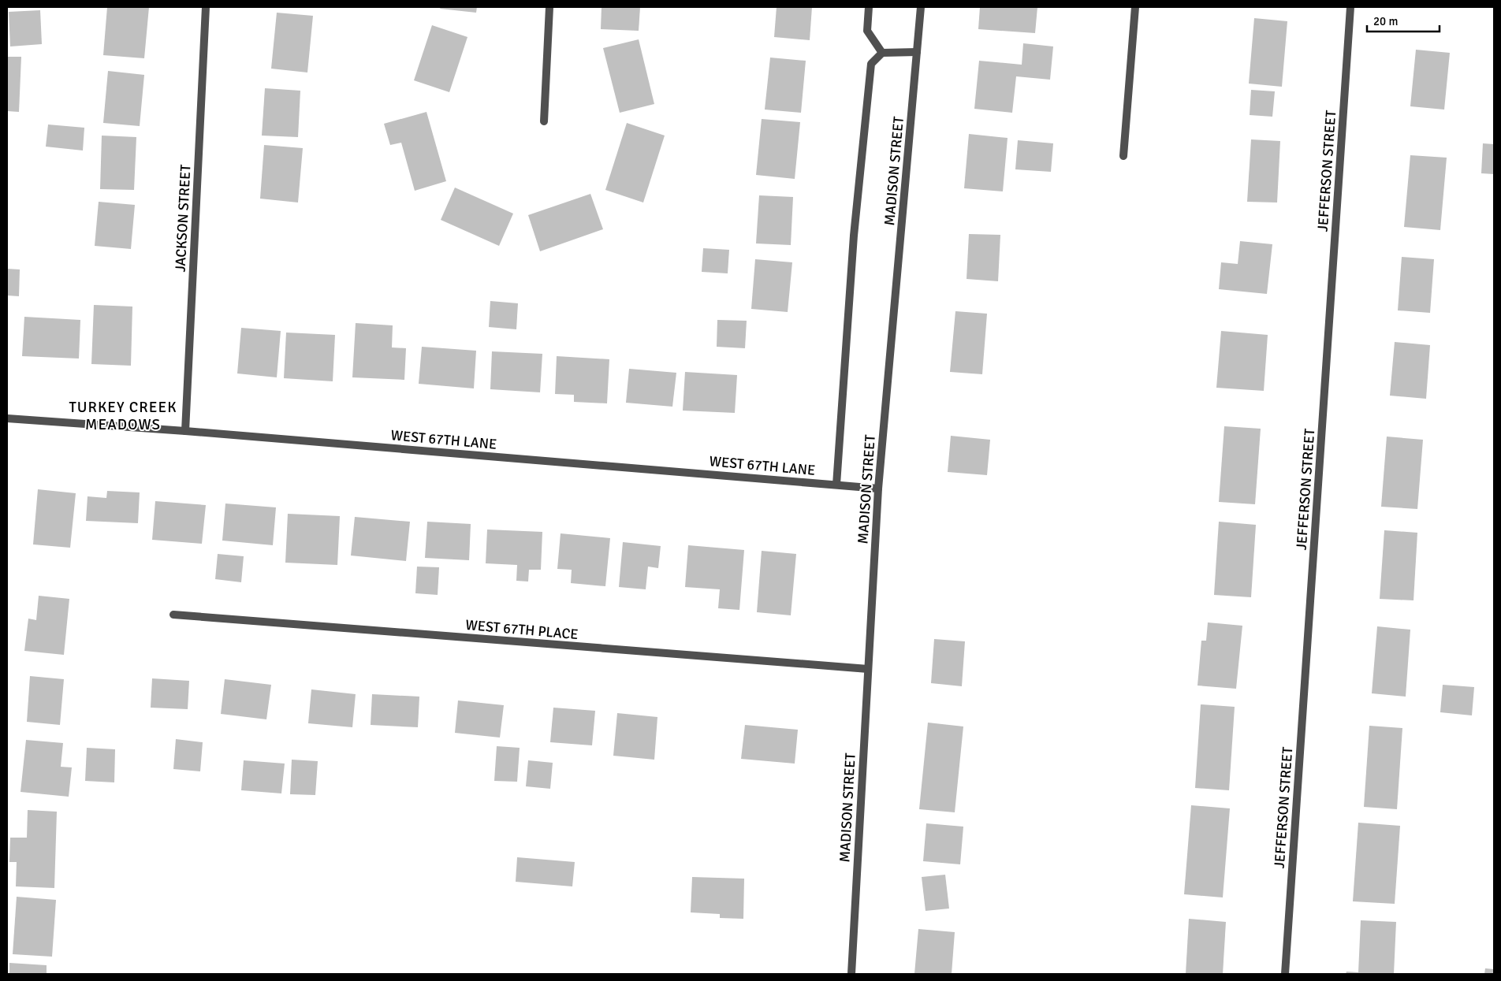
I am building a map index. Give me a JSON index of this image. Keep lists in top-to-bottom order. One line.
{"streets":{"street":["MADISON STREET","JEFFERSON STREET","JACKSON STREET","WEST 67TH LANE","WEST 67TH PLACE"]},"crossings":[["MADISON STREET","WEST 67TH LANE"],["MADISON STREET","WEST 67TH PLACE"],["JACKSON STREET","WEST 67TH LANE"]],"districts":["TURKEY CREEK MEADOWS"],"scale_bar":"20 m"}
